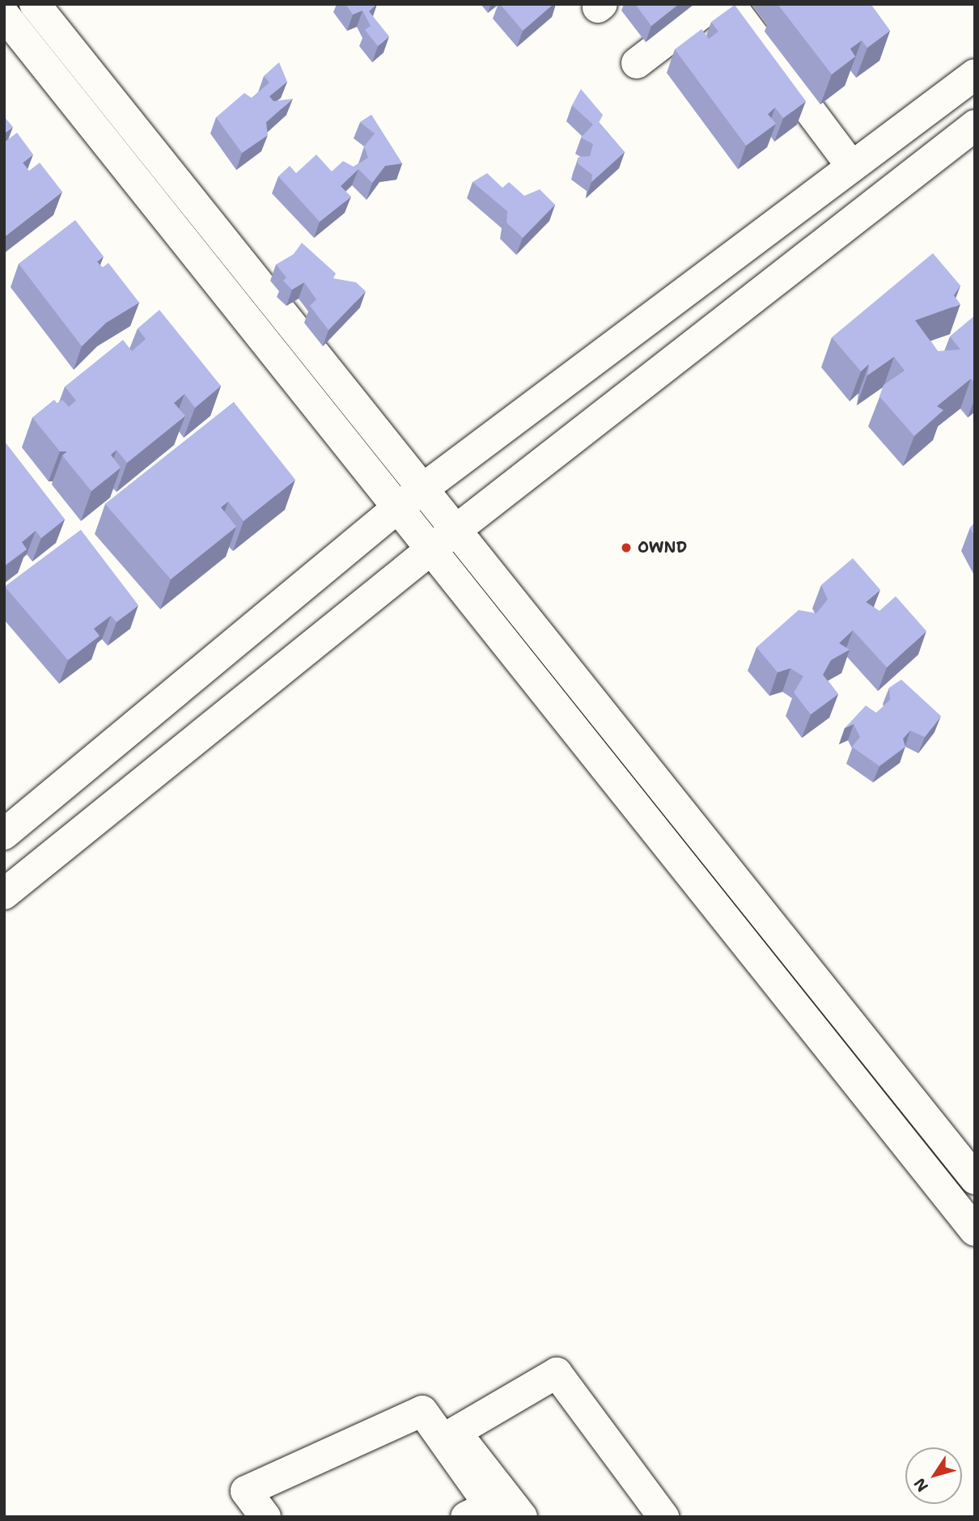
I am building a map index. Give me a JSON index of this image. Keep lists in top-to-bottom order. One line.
{"places":["OWND"],"north":"bottom left"}
